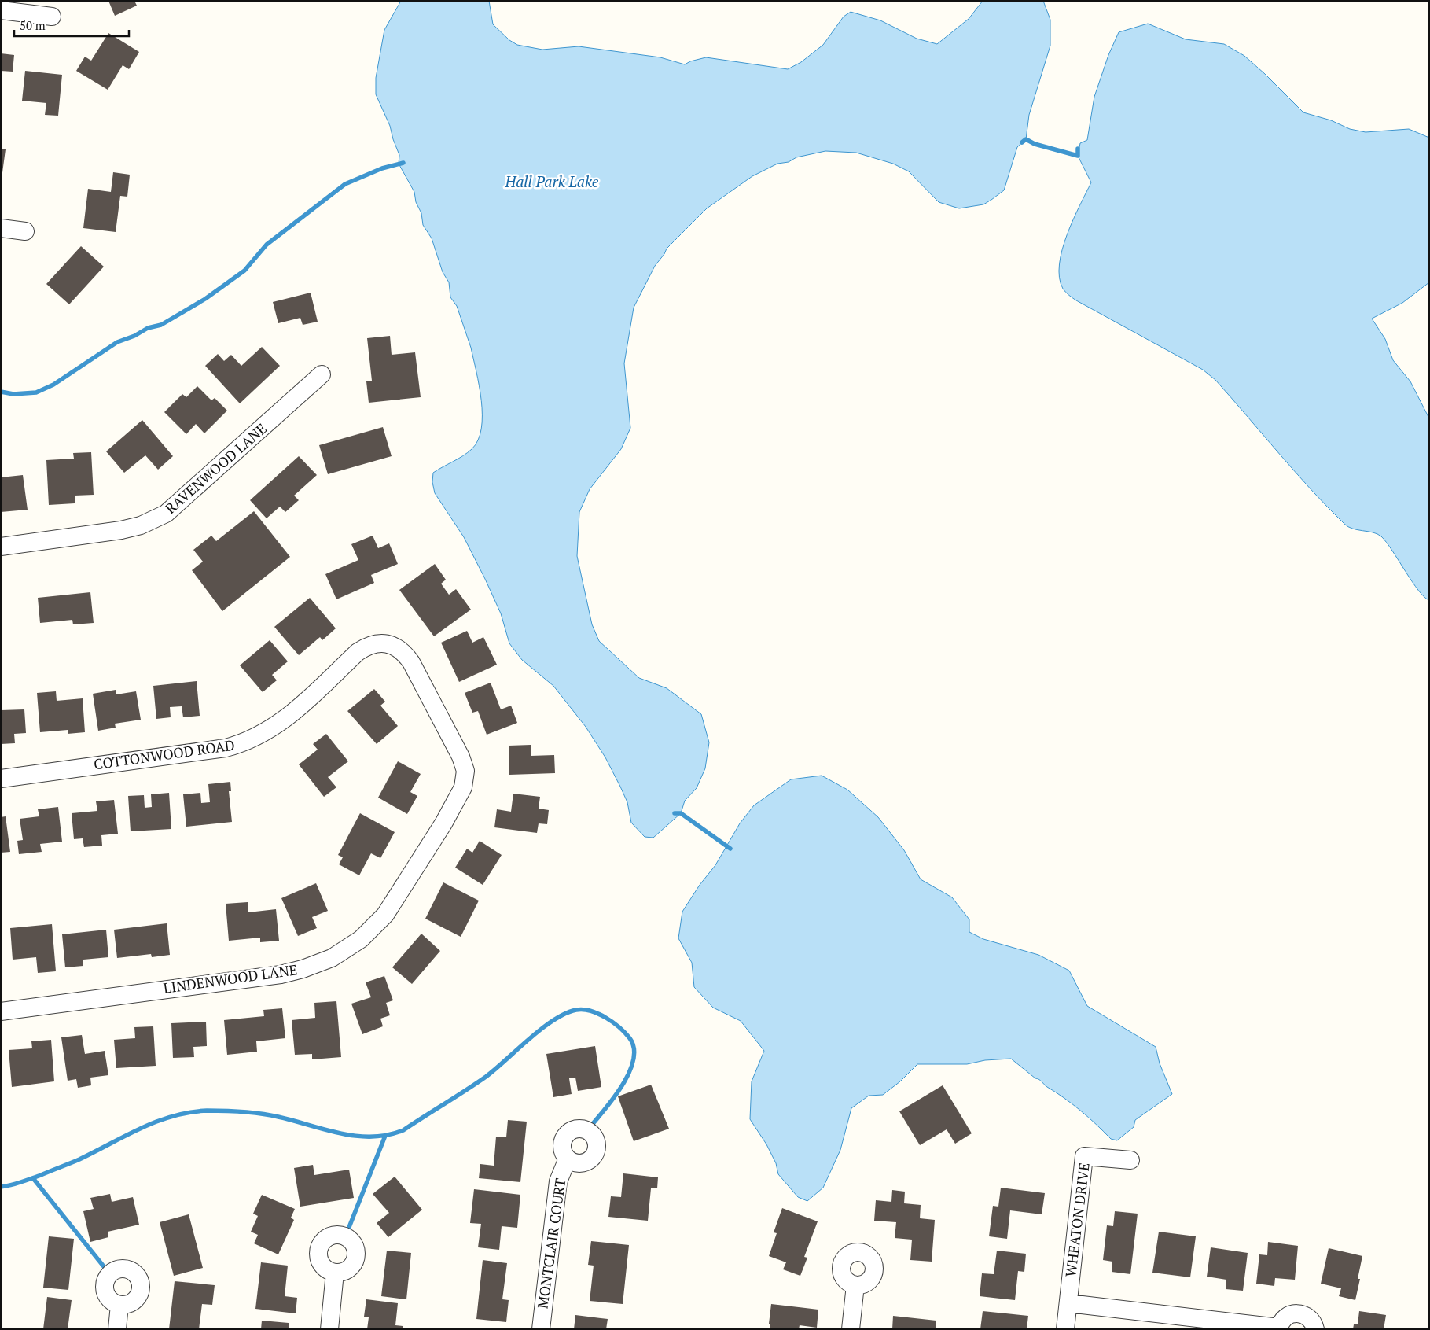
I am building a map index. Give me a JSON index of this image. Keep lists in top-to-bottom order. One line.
{"streets":{"street":["RAVENWOOD LANE","COTTONWOOD ROAD","LINDENWOOD LANE","WHEATON DRIVE","MONTCLAIR COURT"]},"crossings":[["COTTONWOOD ROAD","LINDENWOOD LANE"]],"water":["Hall Park Lake"],"scale_bar":"50 m"}
